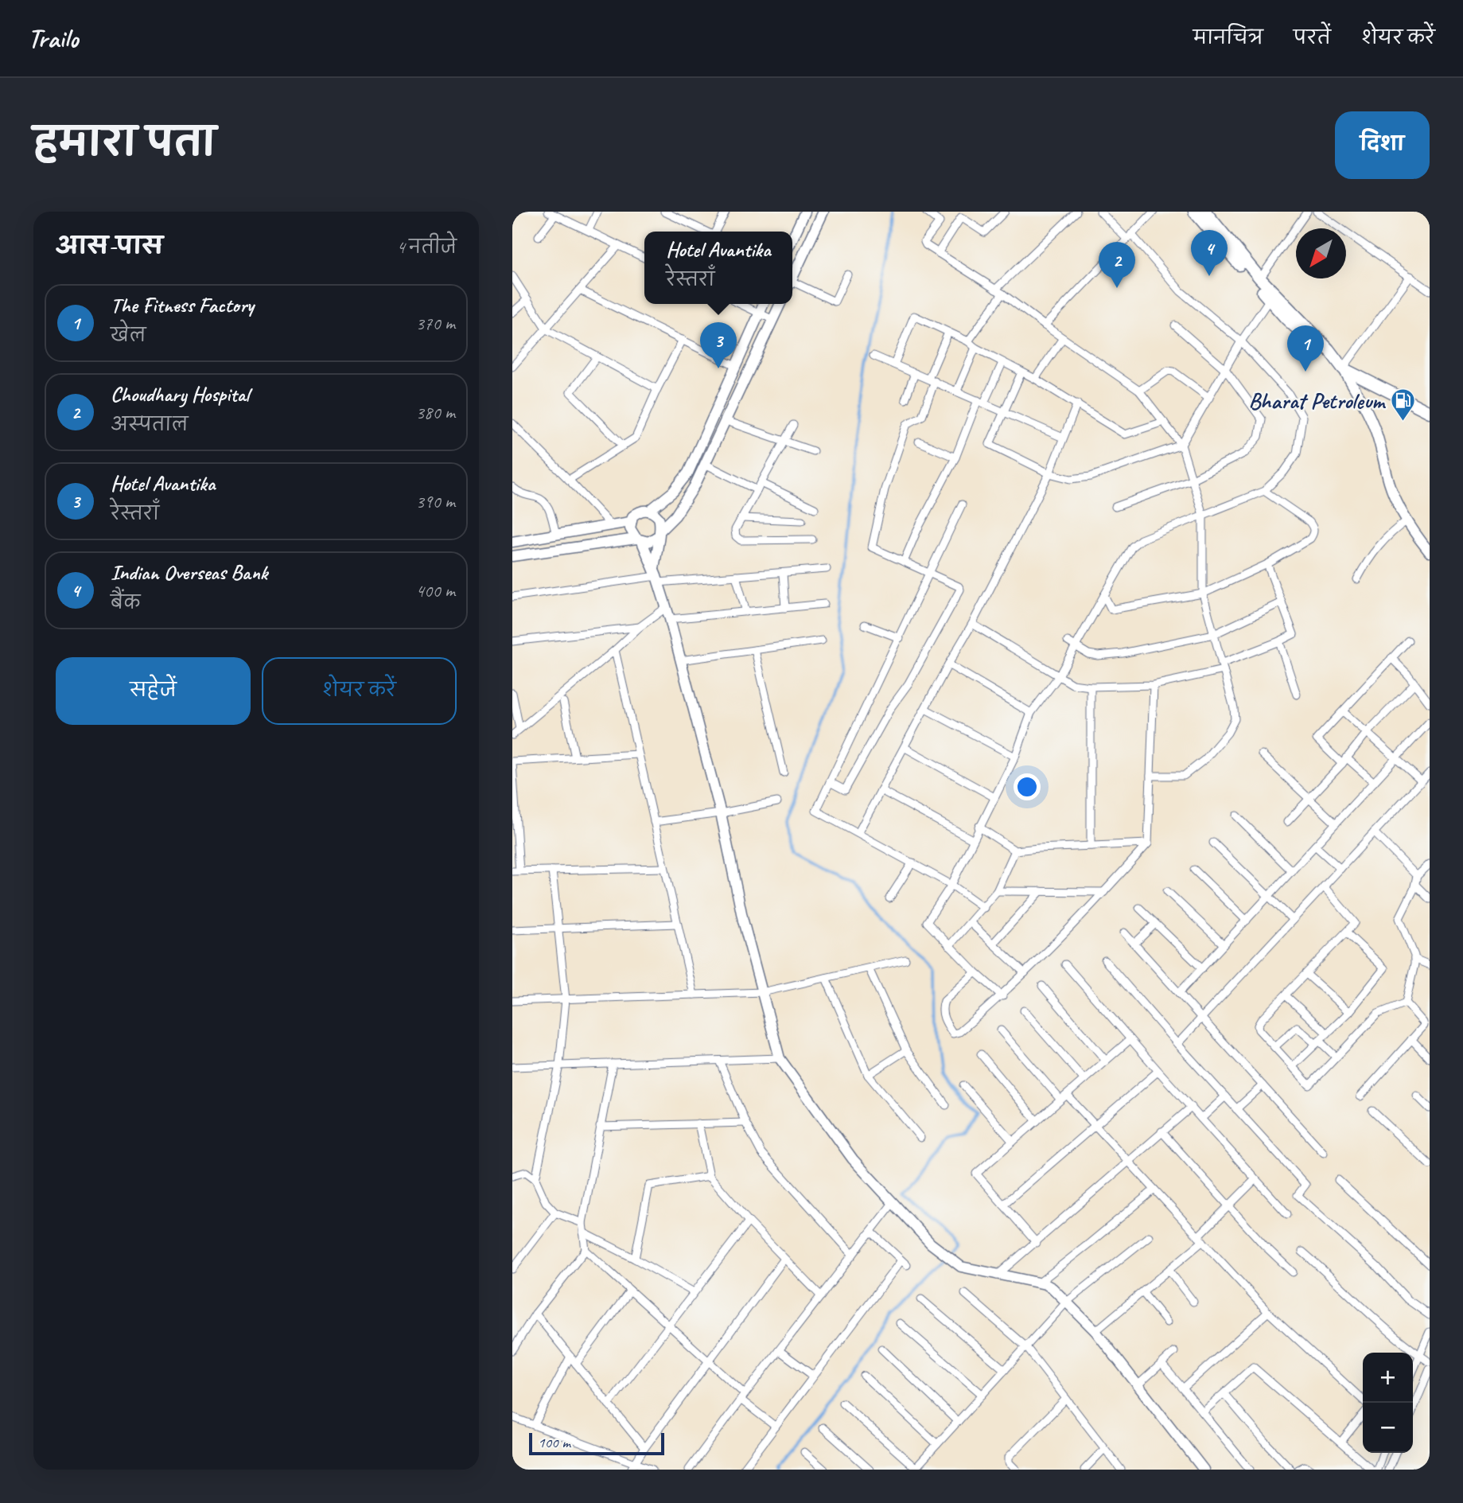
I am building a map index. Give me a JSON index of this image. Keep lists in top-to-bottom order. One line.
{"places":{"fuel station":["Bharat Petroleum"]},"scale_bar":"100 m","north":"bottom left","page":{"header":"Trailo","nav":["मानचित्र","परतें","शेयर करें"],"title":"हमारा पता","buttons":["दिशा",["सहेजें","शेयर करें"]],"heading":["आस-पास","4 नतीजे"],"pins":["4","2","3","1"],"popup":["Hotel Avantika","रेस्तराँ"],"list":[{"mark":"1","name":"The Fitness Factory","note":"खेल","value":"370 m"},{"mark":"2","name":"Choudhary Hospital","note":"अस्पताल","value":"380 m"},{"mark":"3","name":"Hotel Avantika","note":"रेस्तराँ","value":"390 m"},{"mark":"4","name":"Indian Overseas Bank","note":"बैंक","value":"400 m"}],"map_buttons":["+","−"],"scale":"100 m"}}
